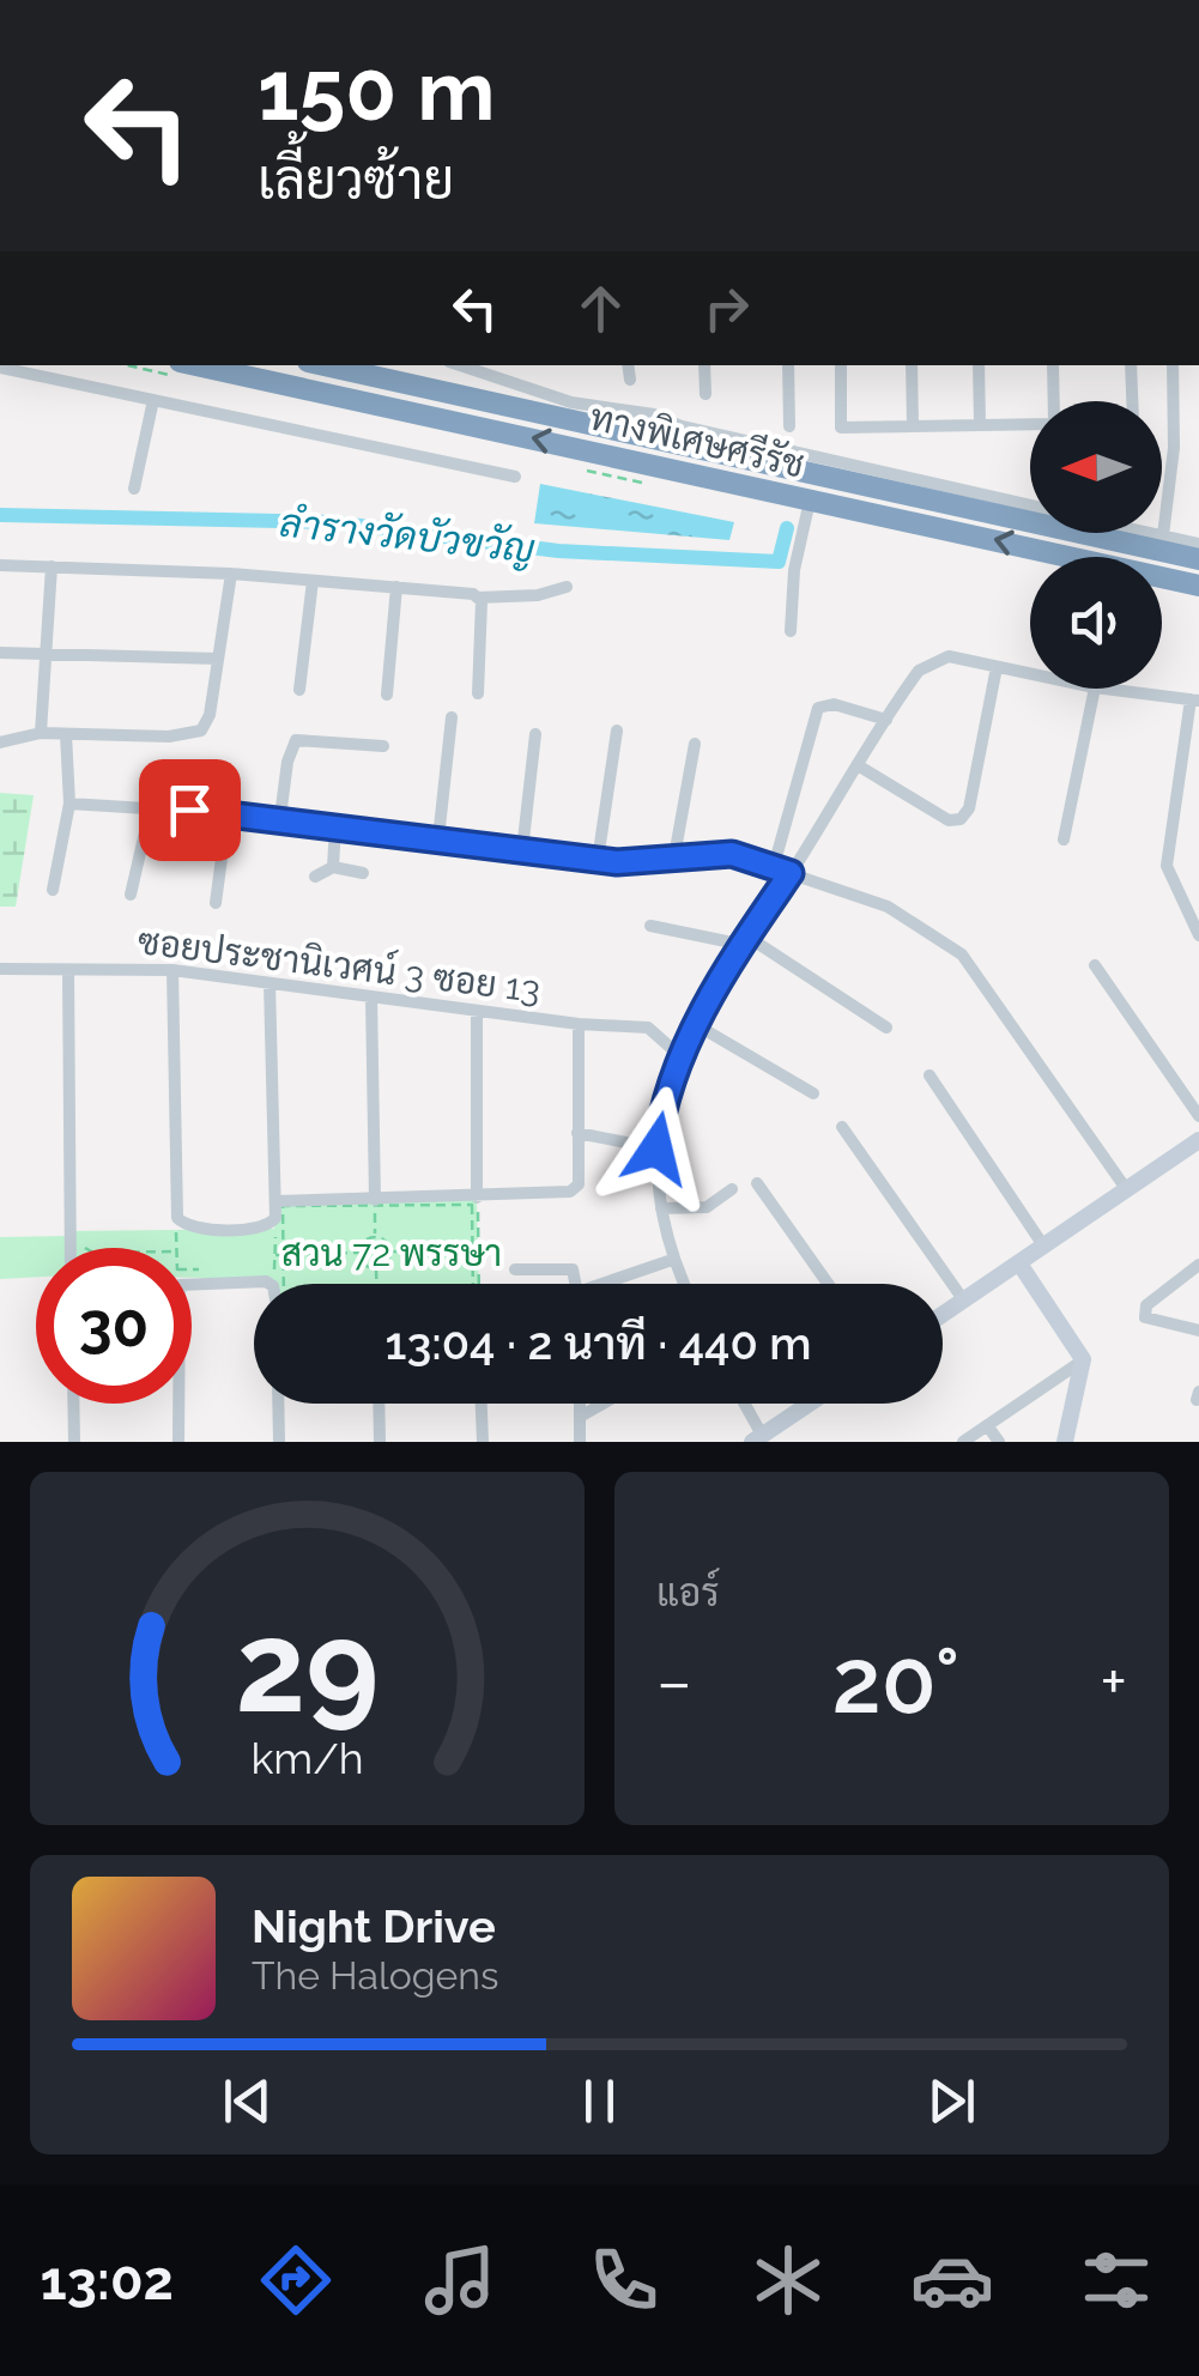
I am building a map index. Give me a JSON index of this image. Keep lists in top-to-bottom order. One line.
{"streets":{"highway":["ทางพิเศษศรีรัช"],"street":["ซอยประชานิเวศน์ 3 ซอย 13"]},"water":["ลำรางวัดบัวขวัญ"],"parks":["สวน 72 พรรษา"],"north":"left","page":{"turn":["150 m","เลี้ยวซ้าย"],"limit":"30","trip":"13:04 · 2 นาที · 440 m","tile":"แอร์","heat":["−","20°","+"],"song":["Night Drive","The Halogens"],"tabs":"13:02","gauge":["29","km/h"]}}
